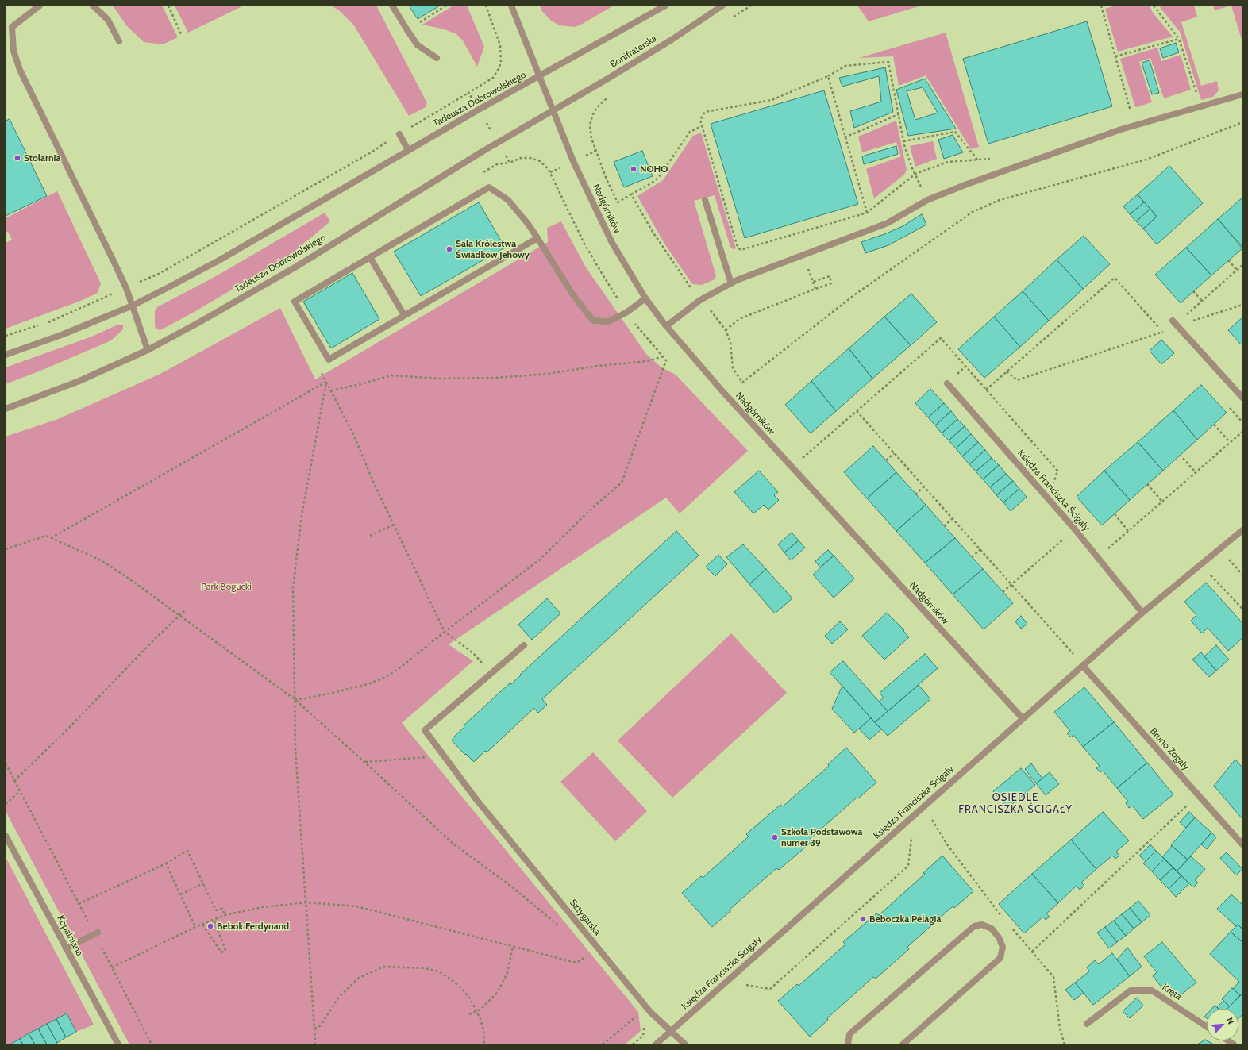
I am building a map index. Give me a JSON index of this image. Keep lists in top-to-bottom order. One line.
{"streets":{"street":["Bonifraterska","Tadeusza Dobrowolskiego","Nadgórników","Księdza Franciszka Ścigały","Bruno Żogały","Sztygarska","Kopalniana","Kręta"]},"crossings":[["Bonifraterska","Tadeusza Dobrowolskiego"],["Bonifraterska","Nadgórników"],["Tadeusza Dobrowolskiego","Nadgórników"],["Nadgórników","Księdza Franciszka Ścigały"],["Księdza Franciszka Ścigały","Bruno Żogały"],["Księdza Franciszka Ścigały","Sztygarska"]],"districts":["OSIEDLE FRANCISZKA ŚCIGAŁY"],"parks":["Park Bogucki"],"places":["Stolarnia","NOHO","Sala Królestwa Świadków Jehowy","Szkoła Podstawowa numer 39","Beboczka Pelagia","Bebok Ferdynand"],"north":"top right"}
